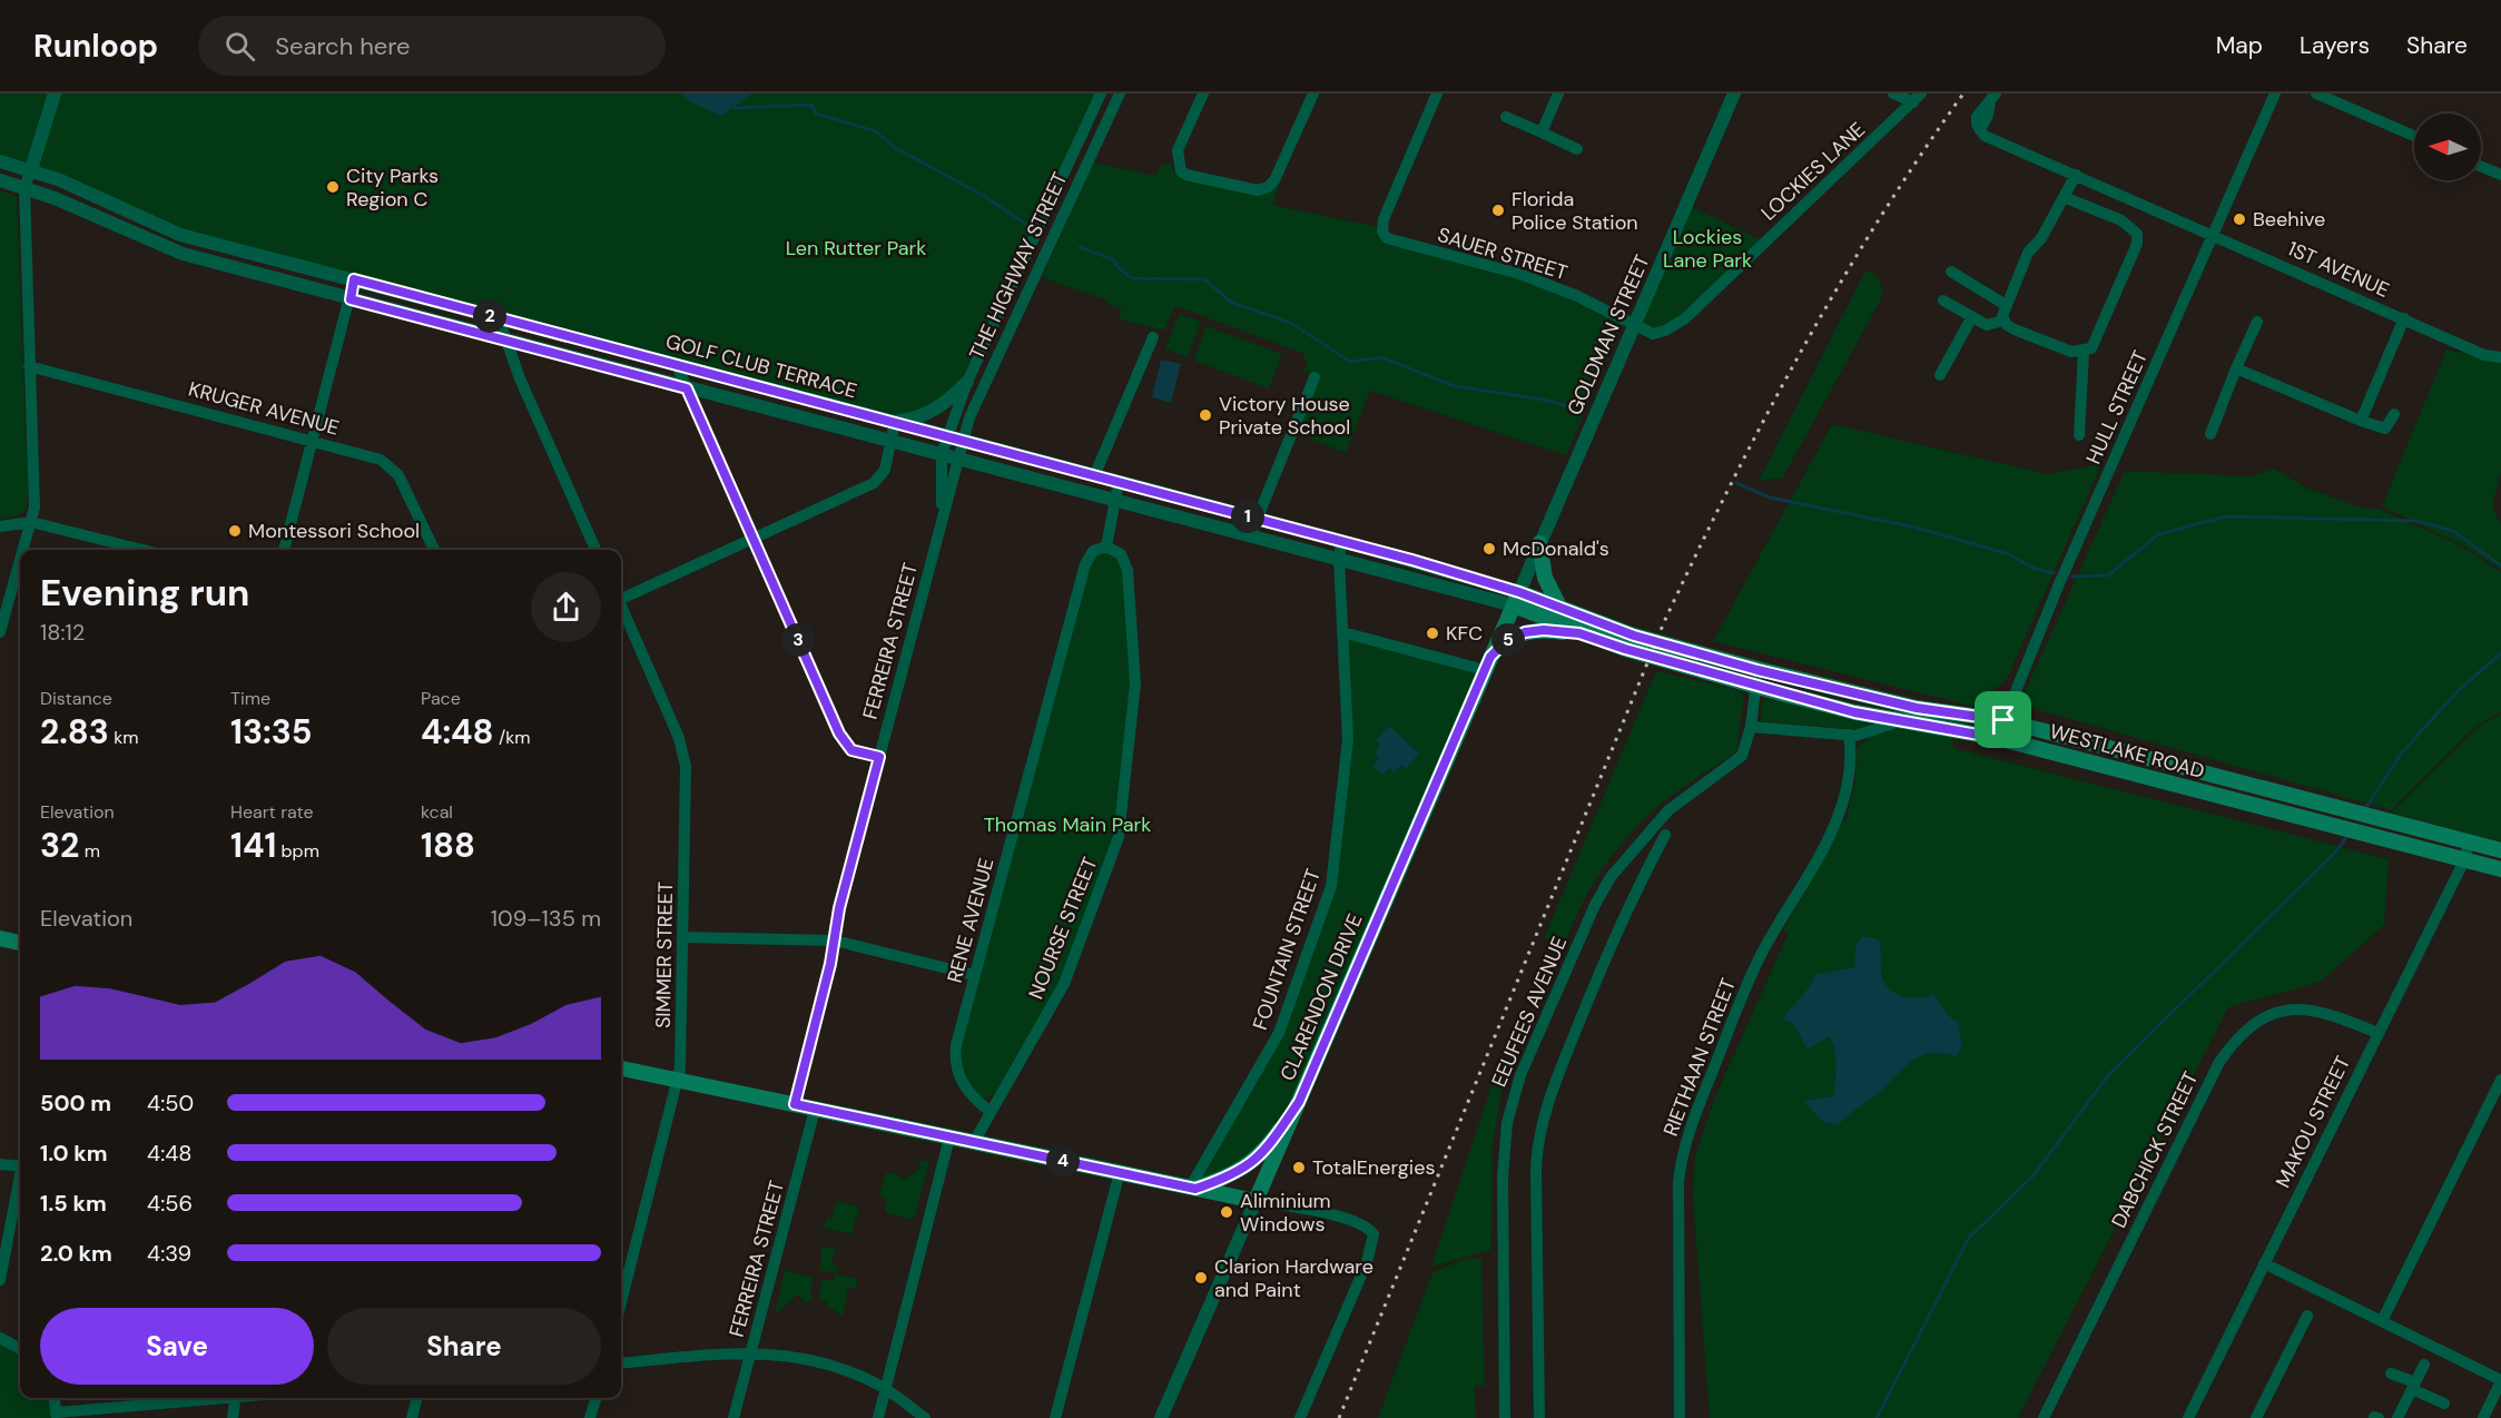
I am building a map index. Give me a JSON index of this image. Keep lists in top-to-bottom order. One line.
{"streets":{"main road":["WESTLAKE ROAD","CLARENDON DRIVE"],"street":["LOCKIES LANE","SAUER STREET","THE HIGHWAY STREET","1ST AVENUE","GOLDMAN STREET","GOLF CLUB TERRACE","HULL STREET","KRUGER AVENUE","FERREIRA STREET","RENE AVENUE","NOURSE STREET","FOUNTAIN STREET","SIMMER STREET","EEUFEES AVENUE","RIETHAAN STREET","MAKOU STREET","DABCHICK STREET"]},"crossings":[["LOCKIES LANE","SAUER STREET"],["LOCKIES LANE","GOLDMAN STREET"],["SAUER STREET","GOLDMAN STREET"],["THE HIGHWAY STREET","GOLF CLUB TERRACE"],["THE HIGHWAY STREET","FERREIRA STREET"],["1ST AVENUE","HULL STREET"],["GOLDMAN STREET","GOLF CLUB TERRACE"],["GOLDMAN STREET","WESTLAKE ROAD"],["GOLDMAN STREET","CLARENDON DRIVE"],["GOLF CLUB TERRACE","FERREIRA STREET"],["GOLF CLUB TERRACE","WESTLAKE ROAD"],["GOLF CLUB TERRACE","FOUNTAIN STREET"],["GOLF CLUB TERRACE","CLARENDON DRIVE"],["HULL STREET","WESTLAKE ROAD"],["WESTLAKE ROAD","CLARENDON DRIVE"],["WESTLAKE ROAD","EEUFEES AVENUE"],["WESTLAKE ROAD","MAKOU STREET"],["RENE AVENUE","NOURSE STREET"],["MAKOU STREET","DABCHICK STREET"]],"parks":["Lockies Lane Park","Len Rutter Park","Thomas Main Park"],"places":["City Parks Region C","Florida Police Station","Beehive","Victory House Private School","Montessori School","McDonald's","KFC","TotalEnergies","Aliminium Windows","Clarion Hardware and Paint"],"north":"left","page":{"header":"Runloop","search":"Search here","nav":["Map","Layers","Share"],"pins":["2","1","3","5","4"],"heading":["Evening run","18:12"],"stats":[["Distance","2.83 km"],["Time","13:35"],["Pace","4:48 /km"],["Elevation","32 m"],["Heart rate","141 bpm"],["kcal","188"]],"chart":["Elevation","109–135 m"],"list":[{"name":"500 m","note":"4:50"},{"name":"1.0 km","note":"4:48"},{"name":"1.5 km","note":"4:56"},{"name":"2.0 km","note":"4:39"}],"buttons":["Save","Share"]}}
